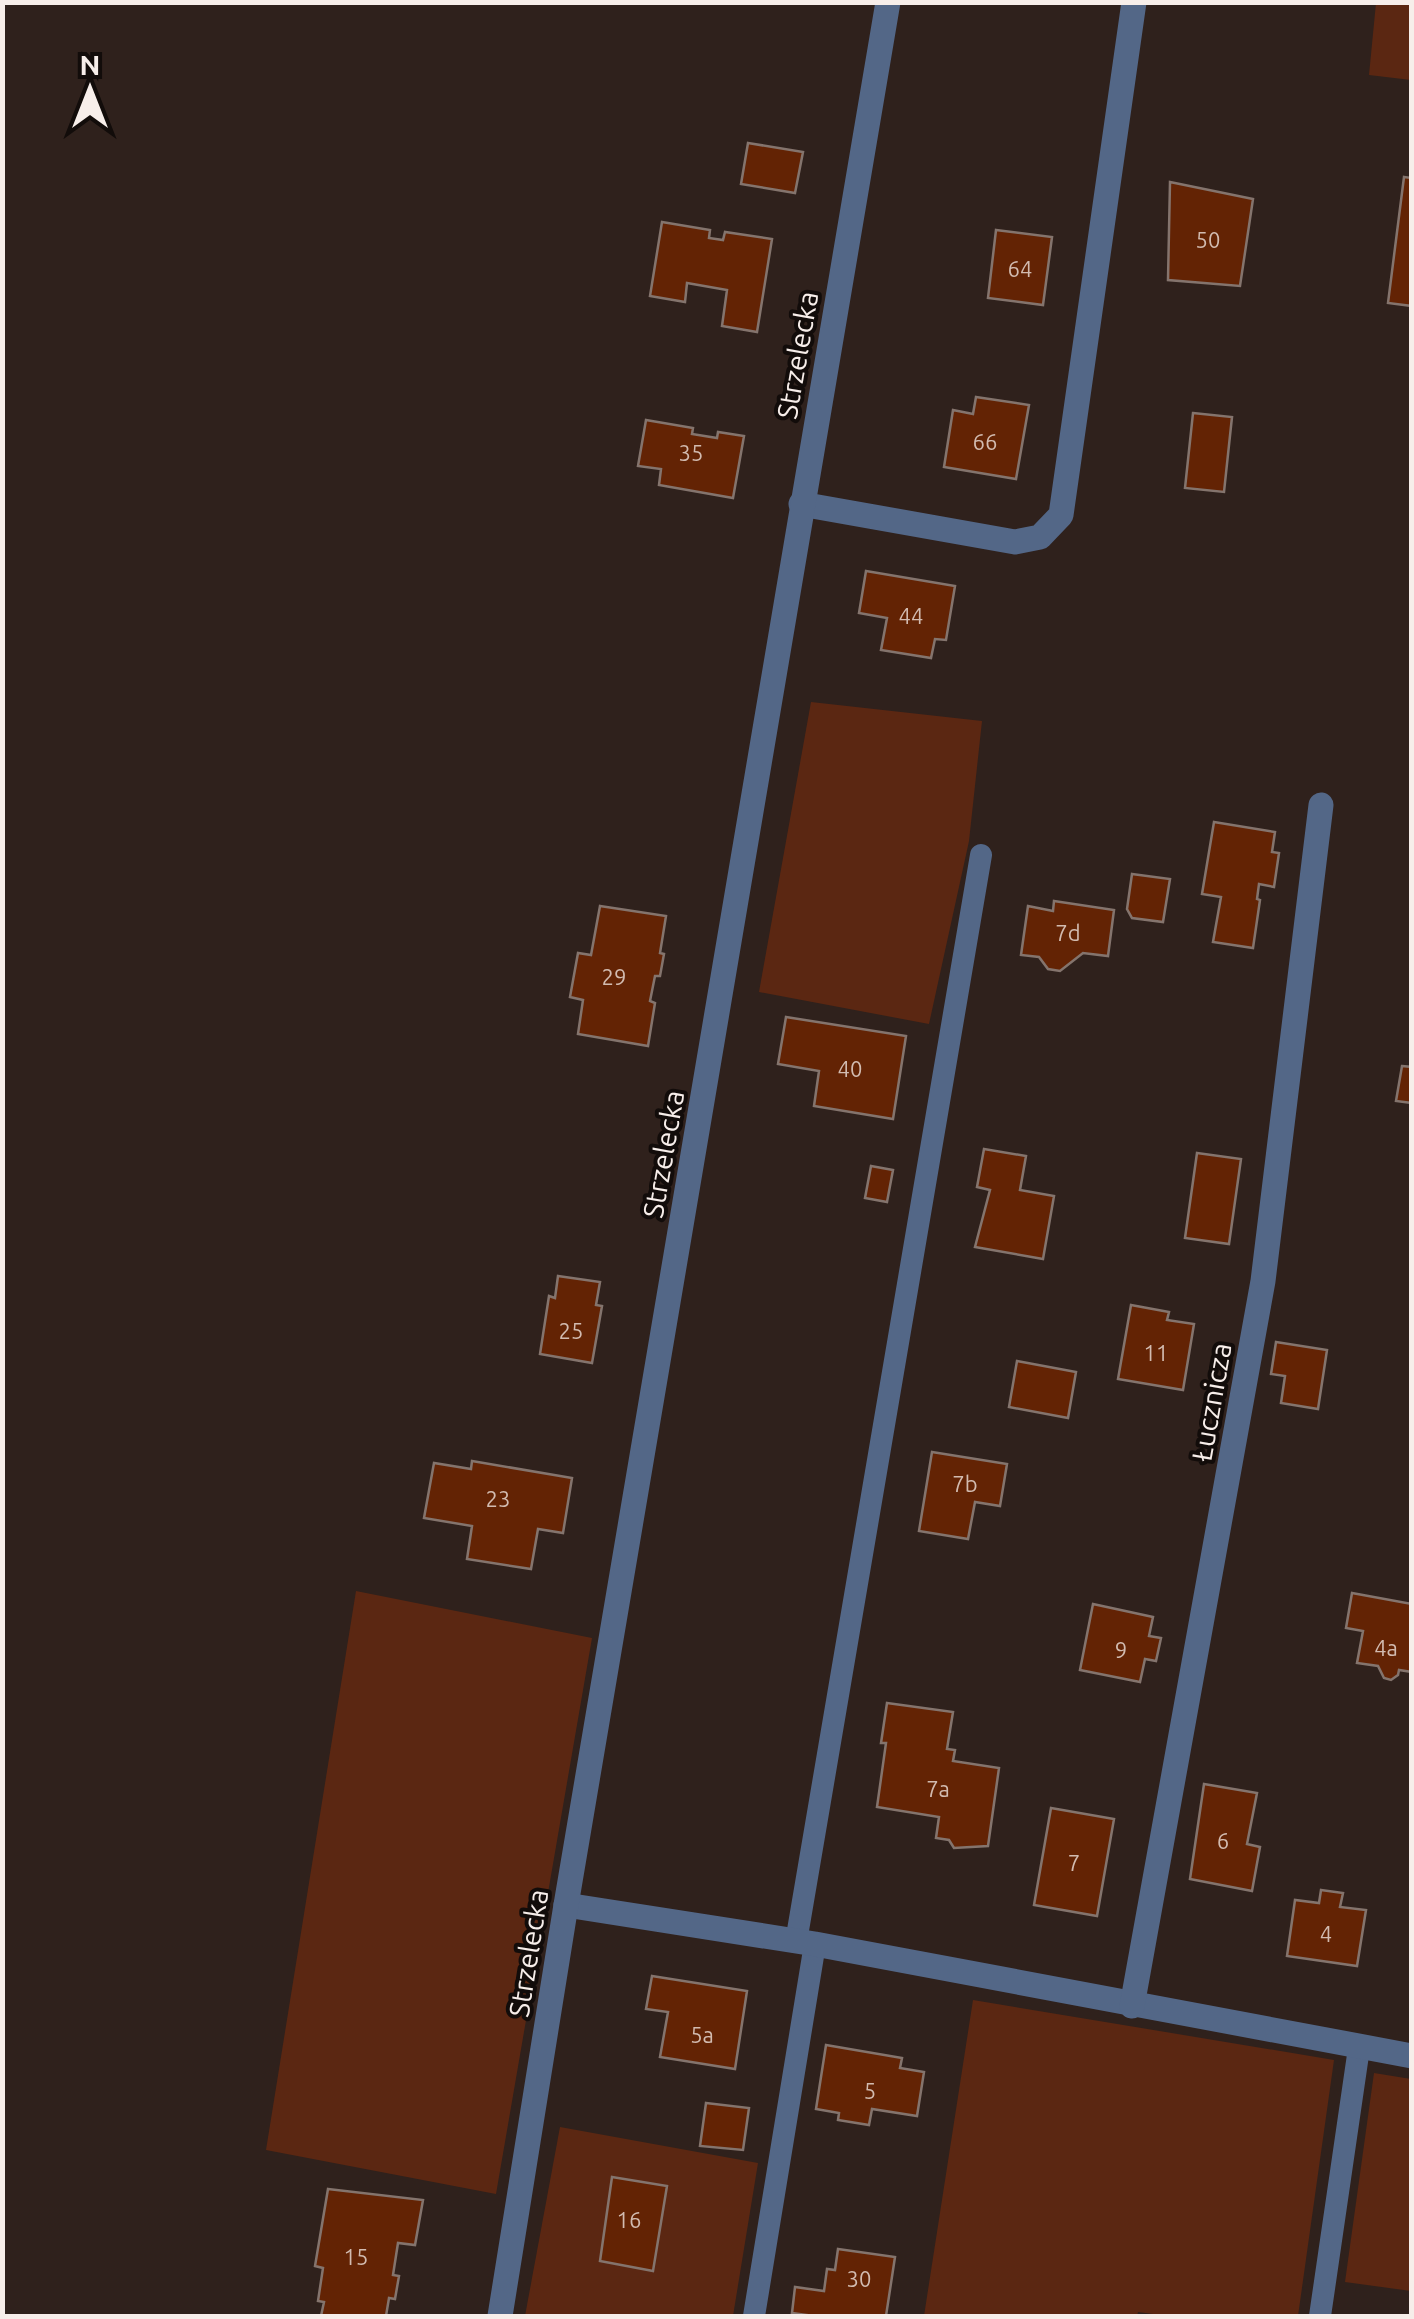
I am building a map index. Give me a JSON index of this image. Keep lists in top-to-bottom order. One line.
{"streets":{"street":["Strzelecka","Łucznicza"]},"house_numbers":["50","64","66","35","44","7d","29","40","25","11","7b","23","4a","9","7a","6","7","4","5a","5","16","15","30"],"north":"top"}
